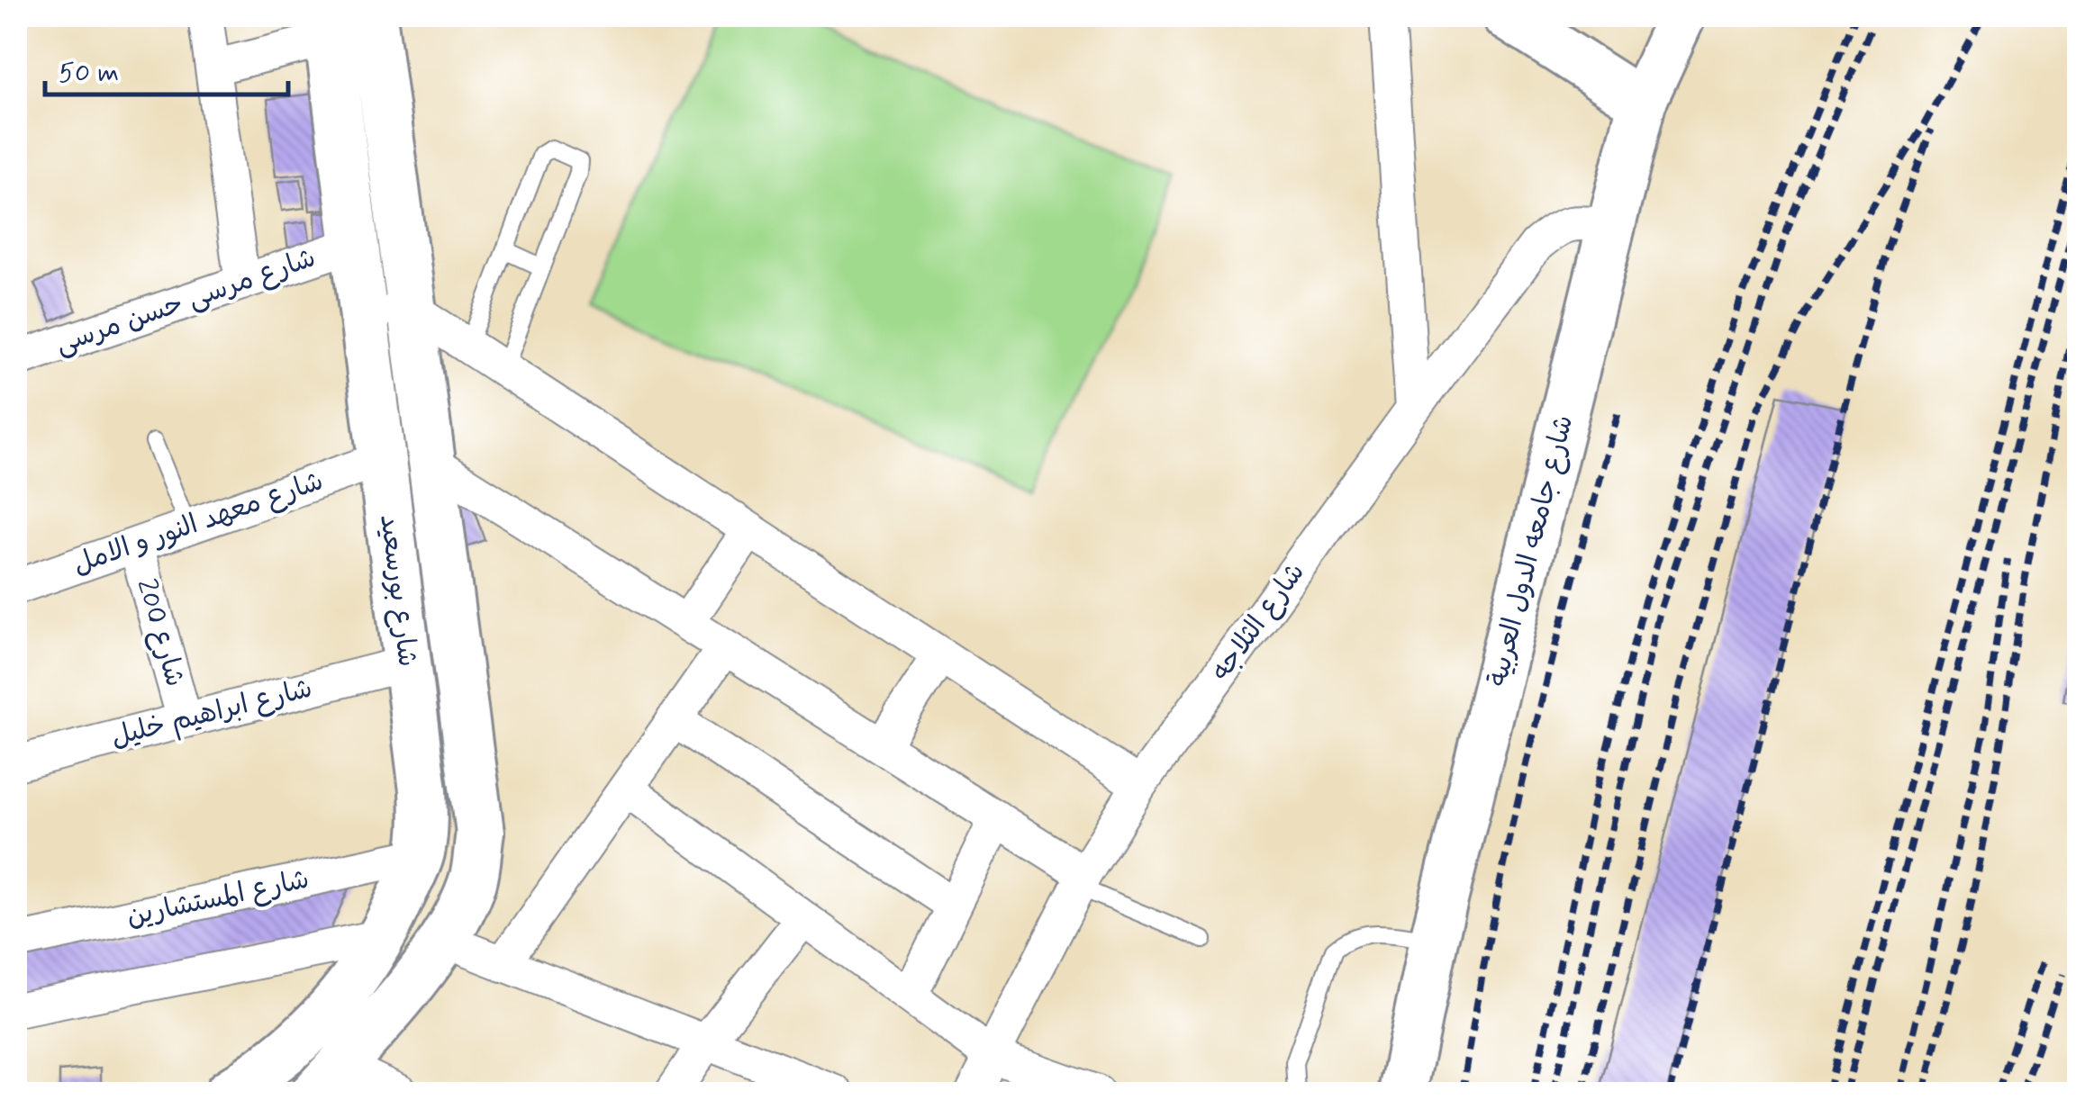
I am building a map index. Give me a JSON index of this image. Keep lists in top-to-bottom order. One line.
{"streets":{"main road":["شارع جامعه الدول العربية","شارع بورسعيد"],"street":["شارع مرسى حسن مرسى","شارع معهد النور و الامل","شارع الثلاجه","شارع 200","شارع ابراهيم خليل","شارع المستشارين"]},"crossings":[["شارع مرسى حسن مرسى","شارع بورسعيد"],["شارع معهد النور و الامل","شارع بورسعيد"],["شارع معهد النور و الامل","شارع 200"],["شارع جامعه الدول العربية","شارع الثلاجه"],["شارع بورسعيد","شارع ابراهيم خليل"],["شارع بورسعيد","شارع المستشارين"],["شارع 200","شارع ابراهيم خليل"]],"scale_bar":"50 m"}
